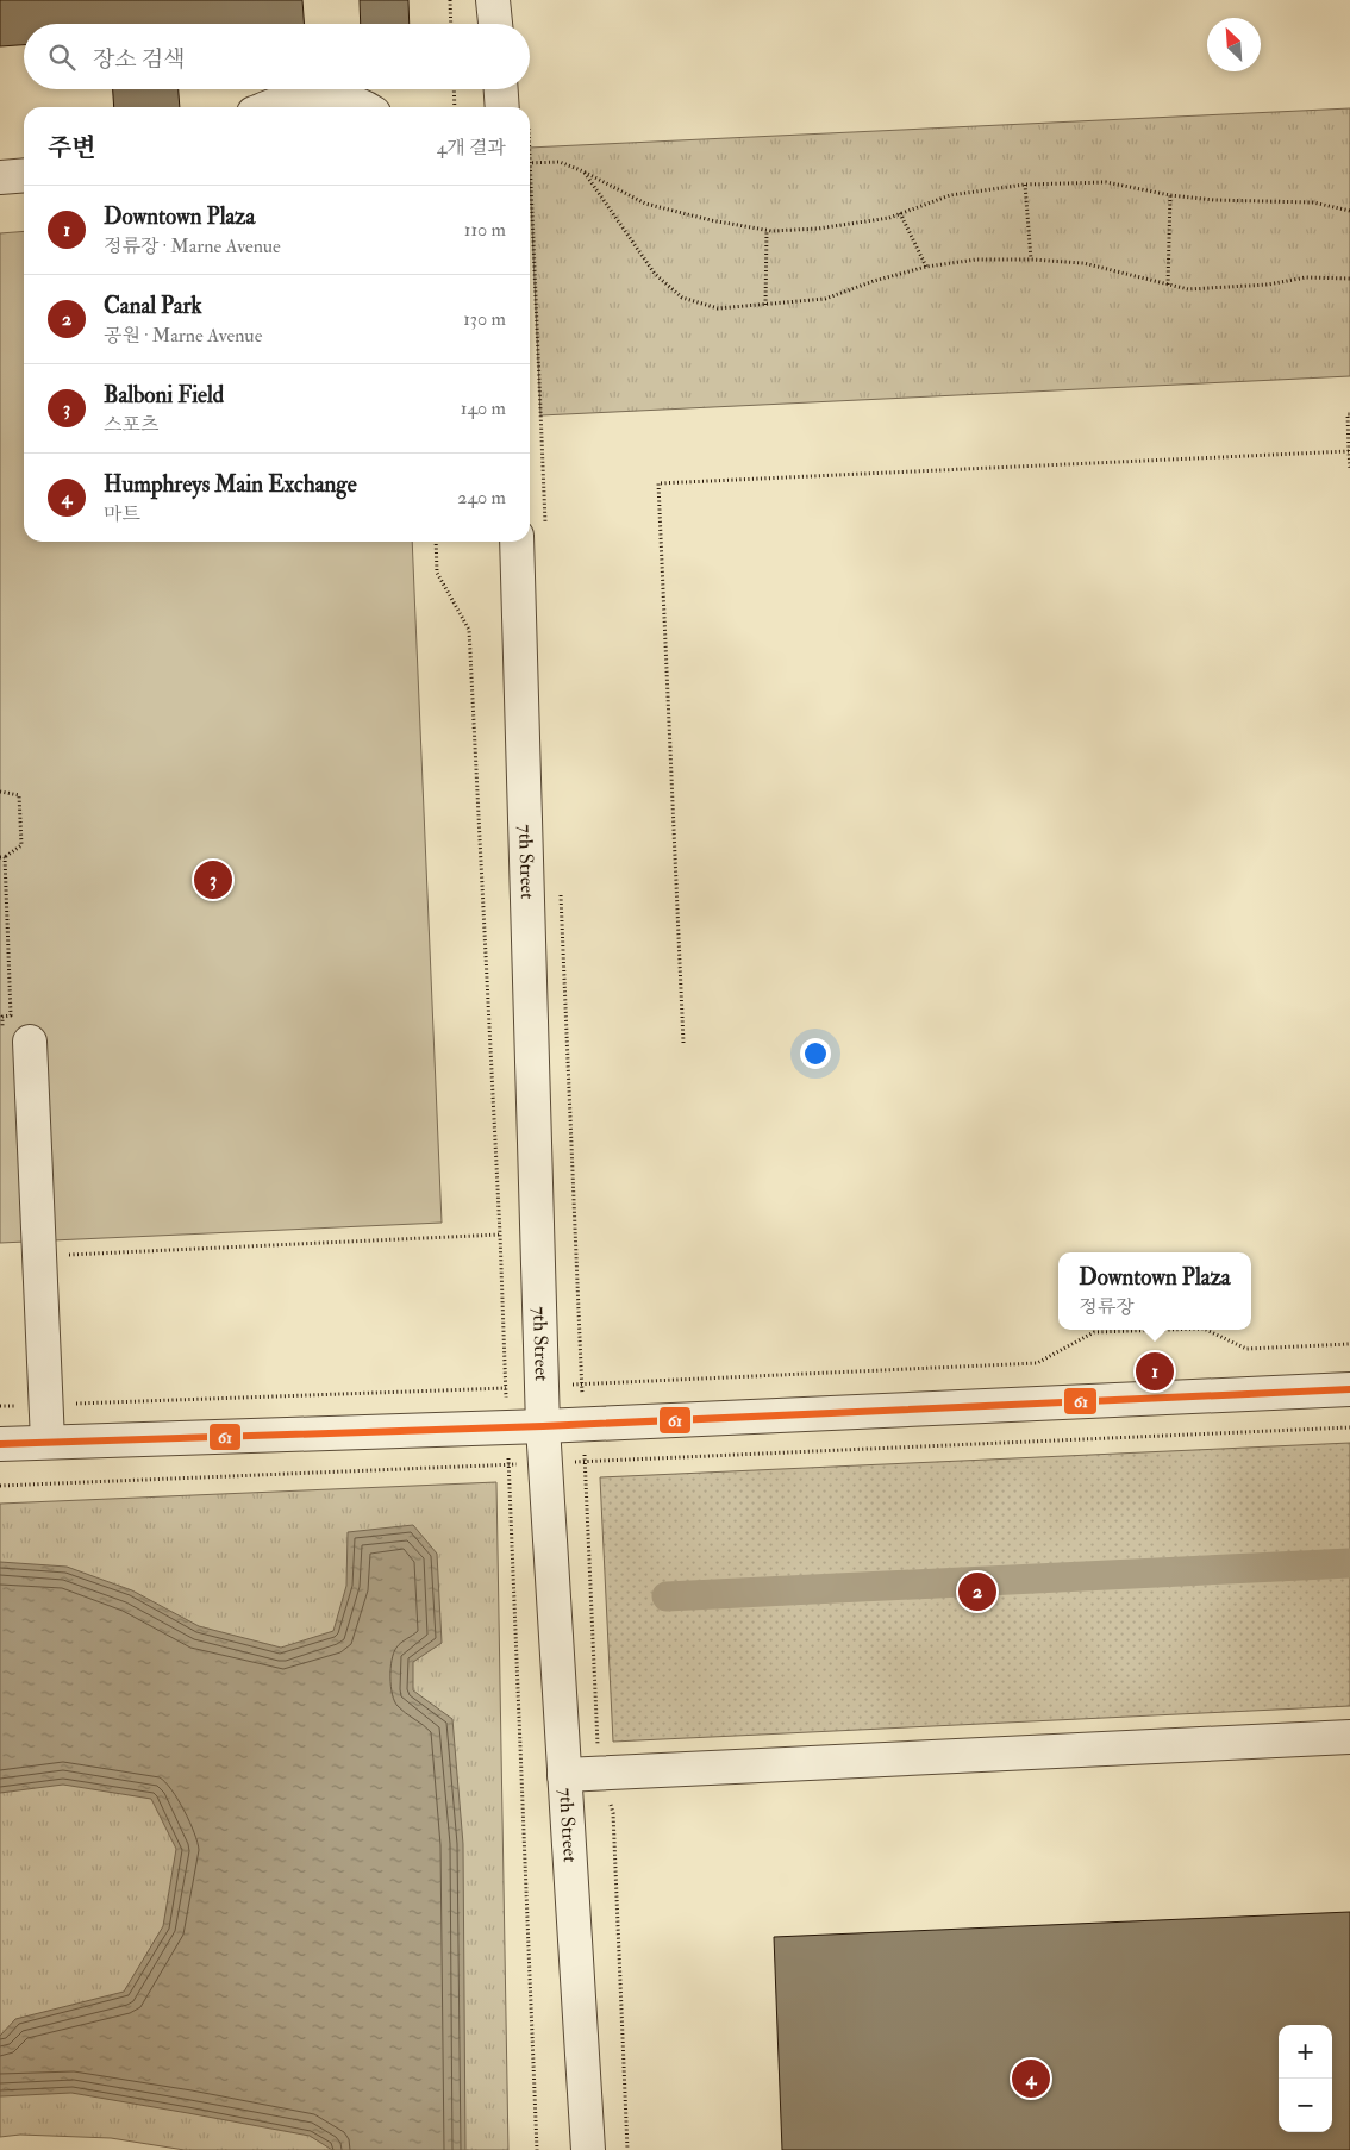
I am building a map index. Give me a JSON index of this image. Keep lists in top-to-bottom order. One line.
{"streets":{"street":["7th Street"]},"lines":["transit line 61"],"north":"top left","page":{"search":"장소 검색","heading":["주변","4개 결과"],"list":[{"mark":"1","name":"Downtown Plaza","note":"정류장 · Marne Avenue","value":"110 m"},{"mark":"2","name":"Canal Park","note":"공원 · Marne Avenue","value":"130 m"},{"mark":"3","name":"Balboni Field","note":"스포츠","value":"140 m"},{"mark":"4","name":"Humphreys Main Exchange","note":"마트","value":"240 m"}],"pins":["3","1","2","4"],"popup":["Downtown Plaza","정류장"],"map_buttons":["+","−"]}}
